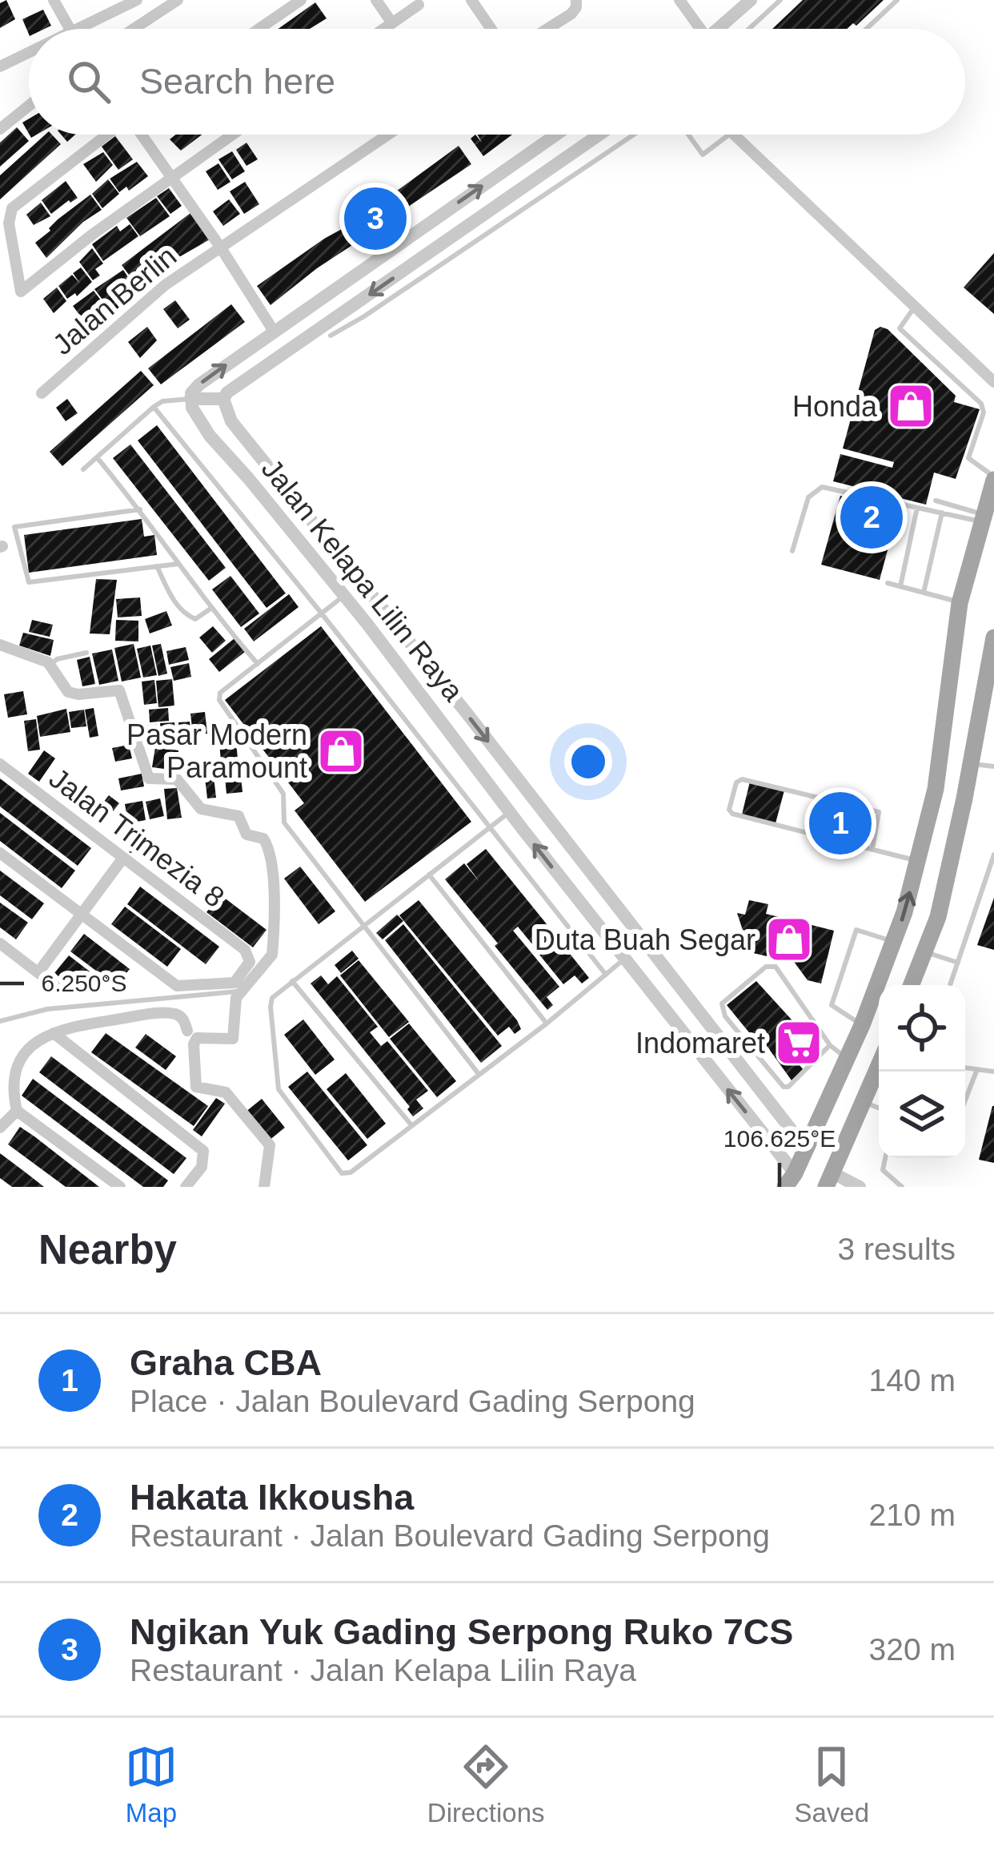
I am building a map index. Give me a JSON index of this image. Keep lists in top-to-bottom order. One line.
{"streets":{"street":["Jalan Berlin","Jalan Kelapa Lilin Raya","Jalan Trimezia 8"]},"places":{"shop":["Honda","Pasar Modern Paramount","Duta Buah Segar"],"supermarket":["Indomaret"]},"page":{"search":"Search here","pins":["3","2","1"],"heading":["Nearby","3 results"],"list":[{"mark":"1","name":"Graha CBA","note":"Place · Jalan Boulevard Gading Serpong","value":"140 m"},{"mark":"2","name":"Hakata Ikkousha","note":"Restaurant · Jalan Boulevard Gading Serpong","value":"210 m"},{"mark":"3","name":"Ngikan Yuk Gading Serpong Ruko 7CS","note":"Restaurant · Jalan Kelapa Lilin Raya","value":"320 m"}],"nav":["Map","Directions","Saved"]},"coordinates":["6.250°S","106.625°E"]}
